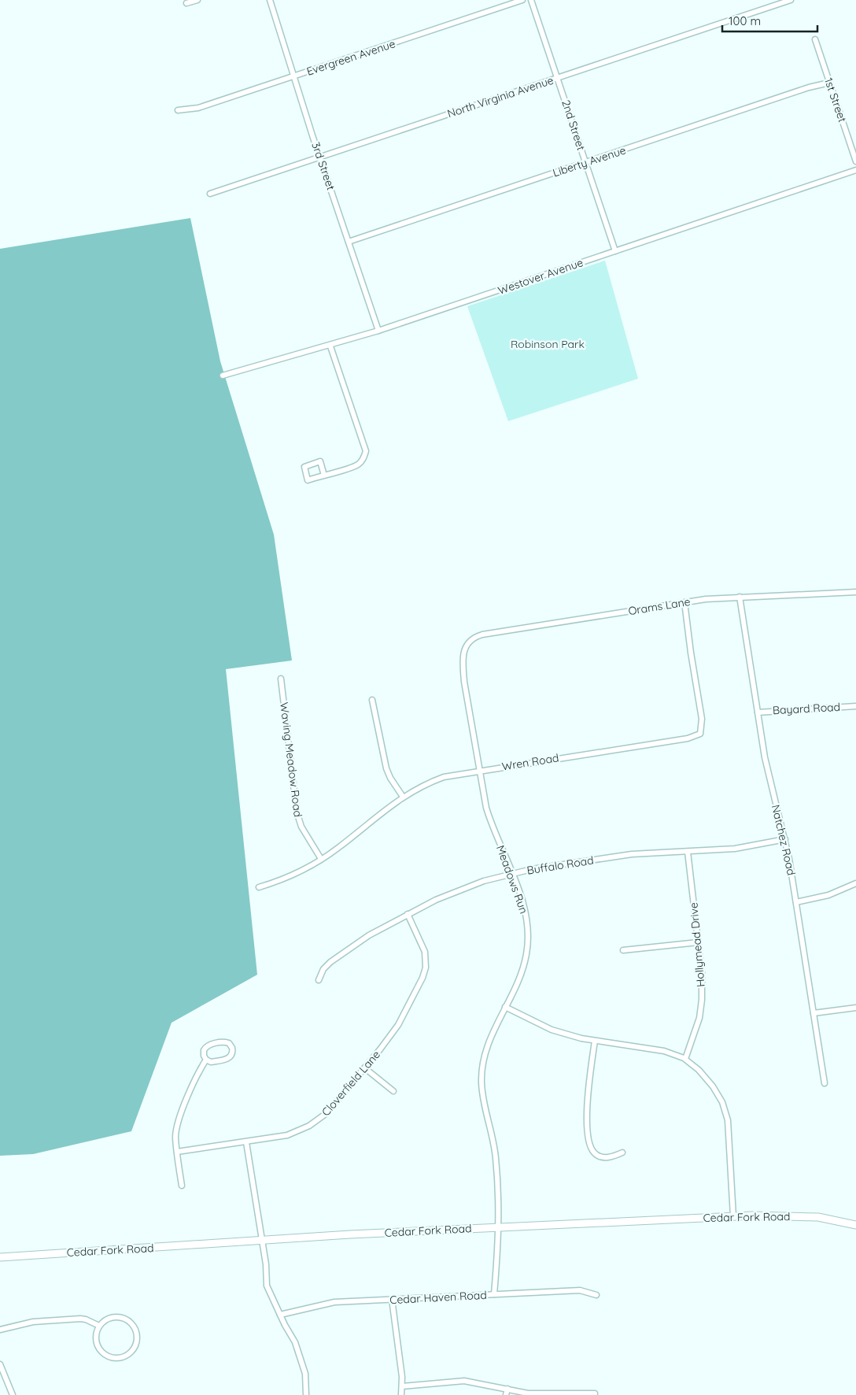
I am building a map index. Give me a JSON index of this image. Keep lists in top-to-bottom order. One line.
{"streets":{"street":["Evergreen Avenue","North Virginia Avenue","1st Street","2nd Street","Liberty Avenue","3rd Street","Westover Avenue","Orams Lane","Bayard Road","Waving Meadow Road","Wren Road","Natchez Road","Buffalo Road","Meadows Run","Hollymead Drive","Cloverfield Lane","Cedar Fork Road","Cedar Haven Road"]},"crossings":[["Evergreen Avenue","3rd Street"],["North Virginia Avenue","2nd Street"],["North Virginia Avenue","3rd Street"],["1st Street","Liberty Avenue"],["2nd Street","Liberty Avenue"],["2nd Street","Westover Avenue"],["Liberty Avenue","3rd Street"],["3rd Street","Westover Avenue"],["Orams Lane","Wren Road"],["Orams Lane","Natchez Road"],["Orams Lane","Meadows Run"],["Bayard Road","Natchez Road"],["Waving Meadow Road","Wren Road"],["Wren Road","Meadows Run"],["Natchez Road","Buffalo Road"],["Buffalo Road","Meadows Run"],["Buffalo Road","Hollymead Drive"],["Buffalo Road","Cloverfield Lane"],["Meadows Run","Cedar Fork Road"],["Meadows Run","Cedar Haven Road"]],"parks":["Robinson Park"],"scale_bar":"100 m"}
